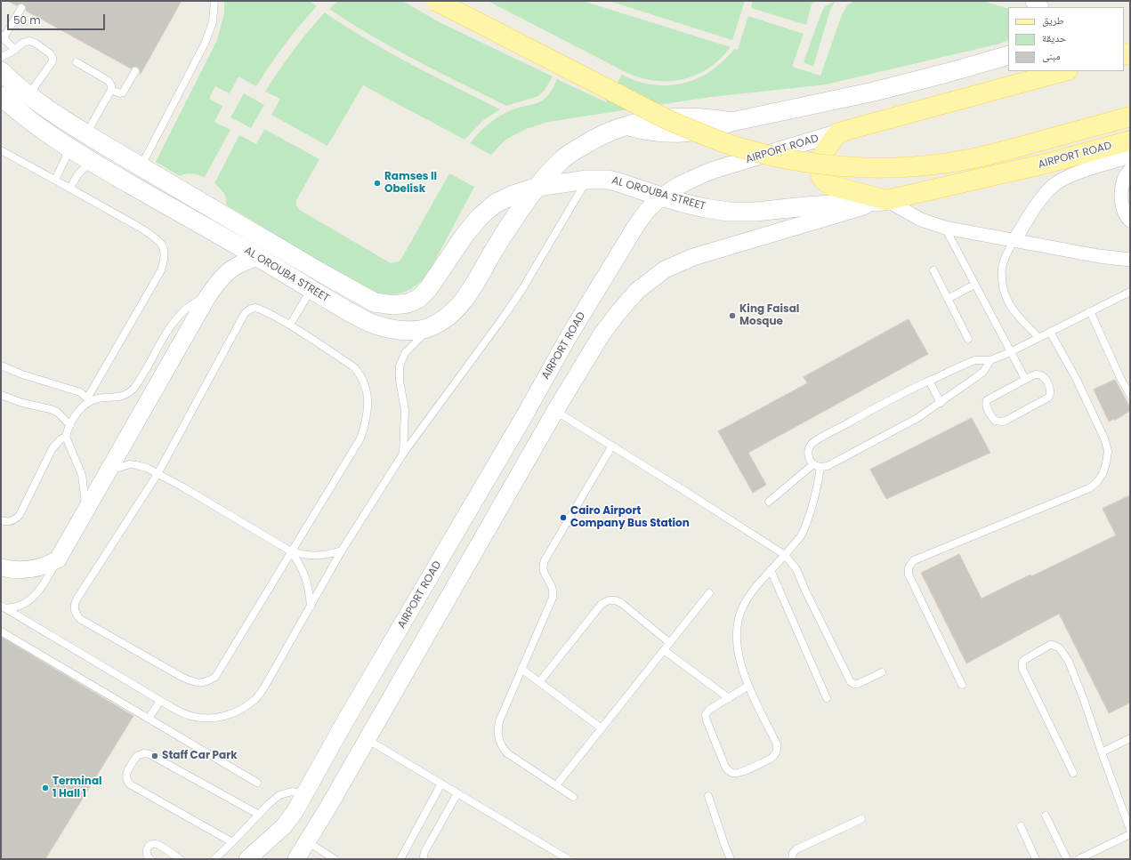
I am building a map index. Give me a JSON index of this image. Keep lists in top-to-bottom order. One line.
{"streets":{"main road":["AIRPORT ROAD","AL OROUBA STREET"]},"crossings":[["AIRPORT ROAD","AL OROUBA STREET"]],"places":["Ramses II Obelisk","King Faisal Mosque","Cairo Airport Company Bus Station","Staff Car Park","Terminal 1 Hall 1"],"legend":["طريق","حديقة","مبنى"],"scale_bar":"50 m"}
